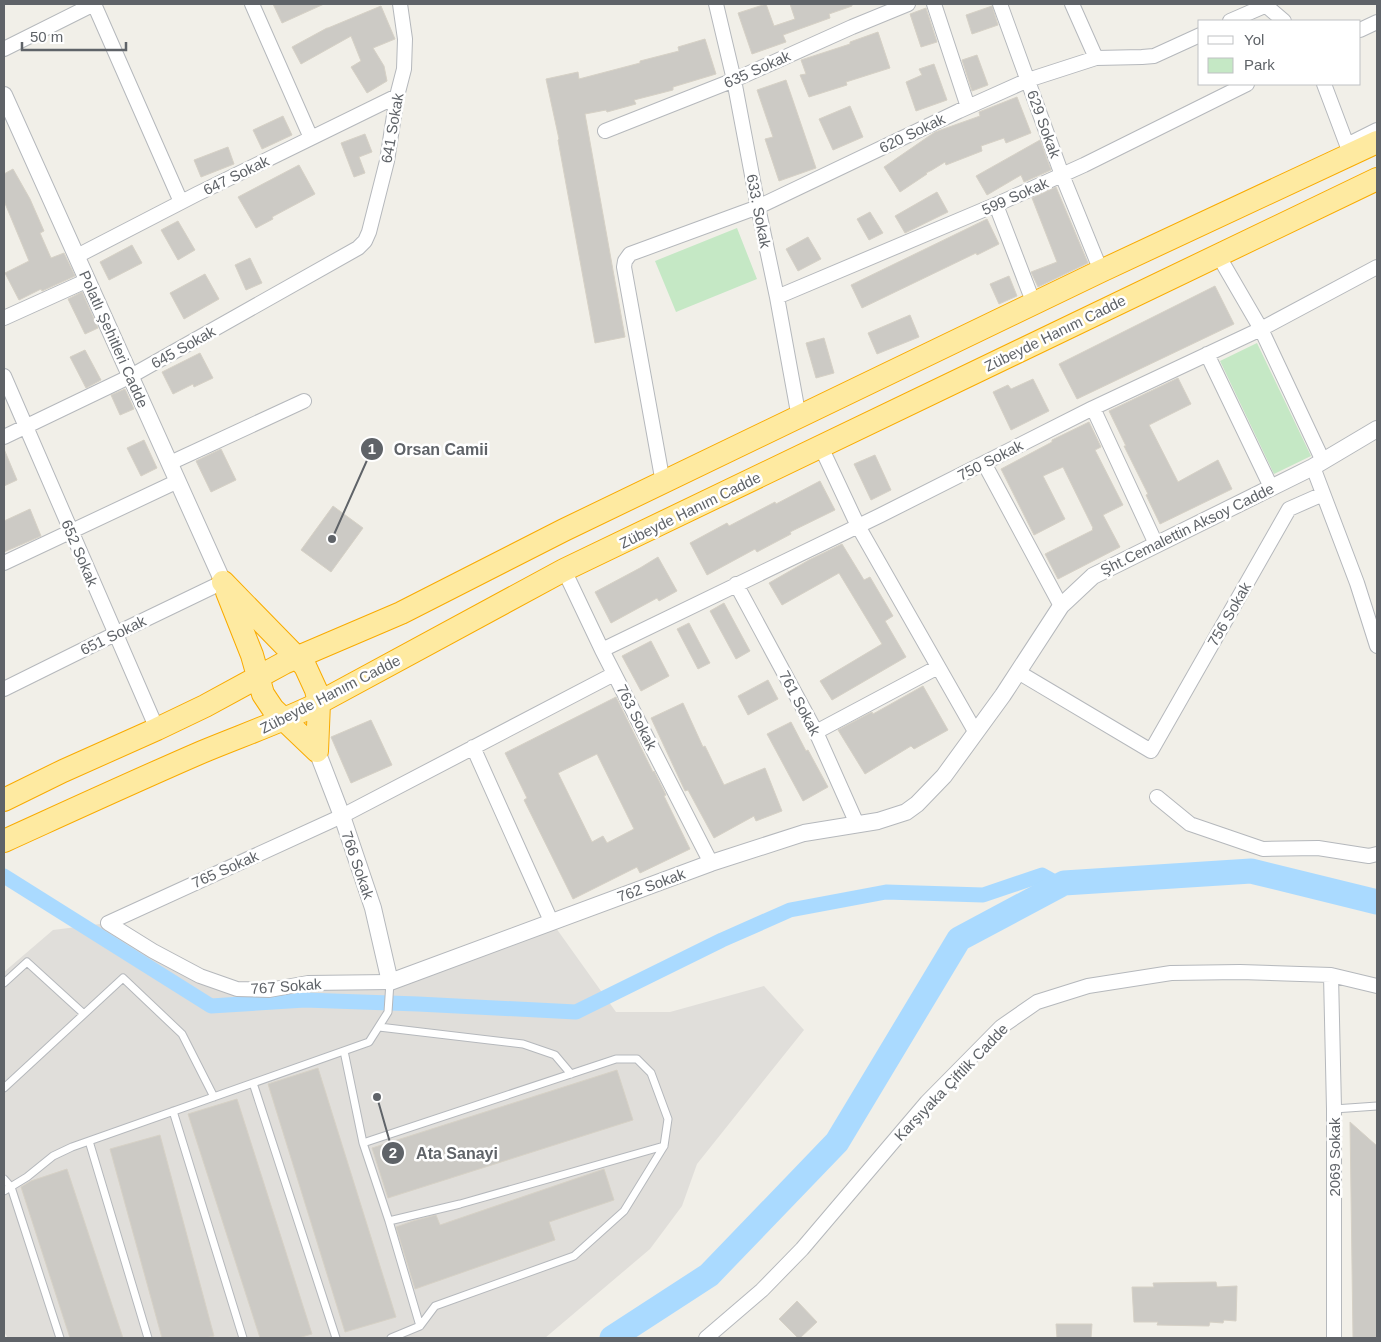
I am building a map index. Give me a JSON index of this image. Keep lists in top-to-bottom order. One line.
{"streets":{"highway":["Zübeyde Hanım Cadde"],"street":["635 Sokak","629 Sokak","641 Sokak","620 Sokak","647 Sokak","599 Sokak","633. Sokak","Polatlı Şehitleri Cadde","645 Sokak","750 Sokak","Şht.Cemalettin Aksoy Cadde","652 Sokak","756 Sokak","651 Sokak","761 Sokak","763 Sokak","766 Sokak","765 Sokak","762 Sokak","767 Sokak","Karşıyaka Çiftlik Cadde","2069 Sokak"]},"crossings":[["635 Sokak","633. Sokak"],["629 Sokak","620 Sokak"],["629 Sokak","599 Sokak"],["641 Sokak","647 Sokak"],["641 Sokak","645 Sokak"],["620 Sokak","633. Sokak"],["647 Sokak","Polatlı Şehitleri Cadde"],["599 Sokak","633. Sokak"],["Zübeyde Hanım Cadde","763 Sokak"],["Polatlı Şehitleri Cadde","645 Sokak"],["Polatlı Şehitleri Cadde","651 Sokak"],["645 Sokak","652 Sokak"],["750 Sokak","761 Sokak"],["750 Sokak","763 Sokak"],["Şht.Cemalettin Aksoy Cadde","756 Sokak"],["Şht.Cemalettin Aksoy Cadde","762 Sokak"],["652 Sokak","651 Sokak"],["761 Sokak","762 Sokak"],["763 Sokak","765 Sokak"],["763 Sokak","762 Sokak"],["766 Sokak","765 Sokak"],["766 Sokak","762 Sokak"],["766 Sokak","767 Sokak"],["765 Sokak","767 Sokak"],["762 Sokak","767 Sokak"],["Karşıyaka Çiftlik Cadde","2069 Sokak"]],"places":["Orsan Camii","Ata Sanayi"],"legend":["Yol","Park"],"scale_bar":"50 m"}
